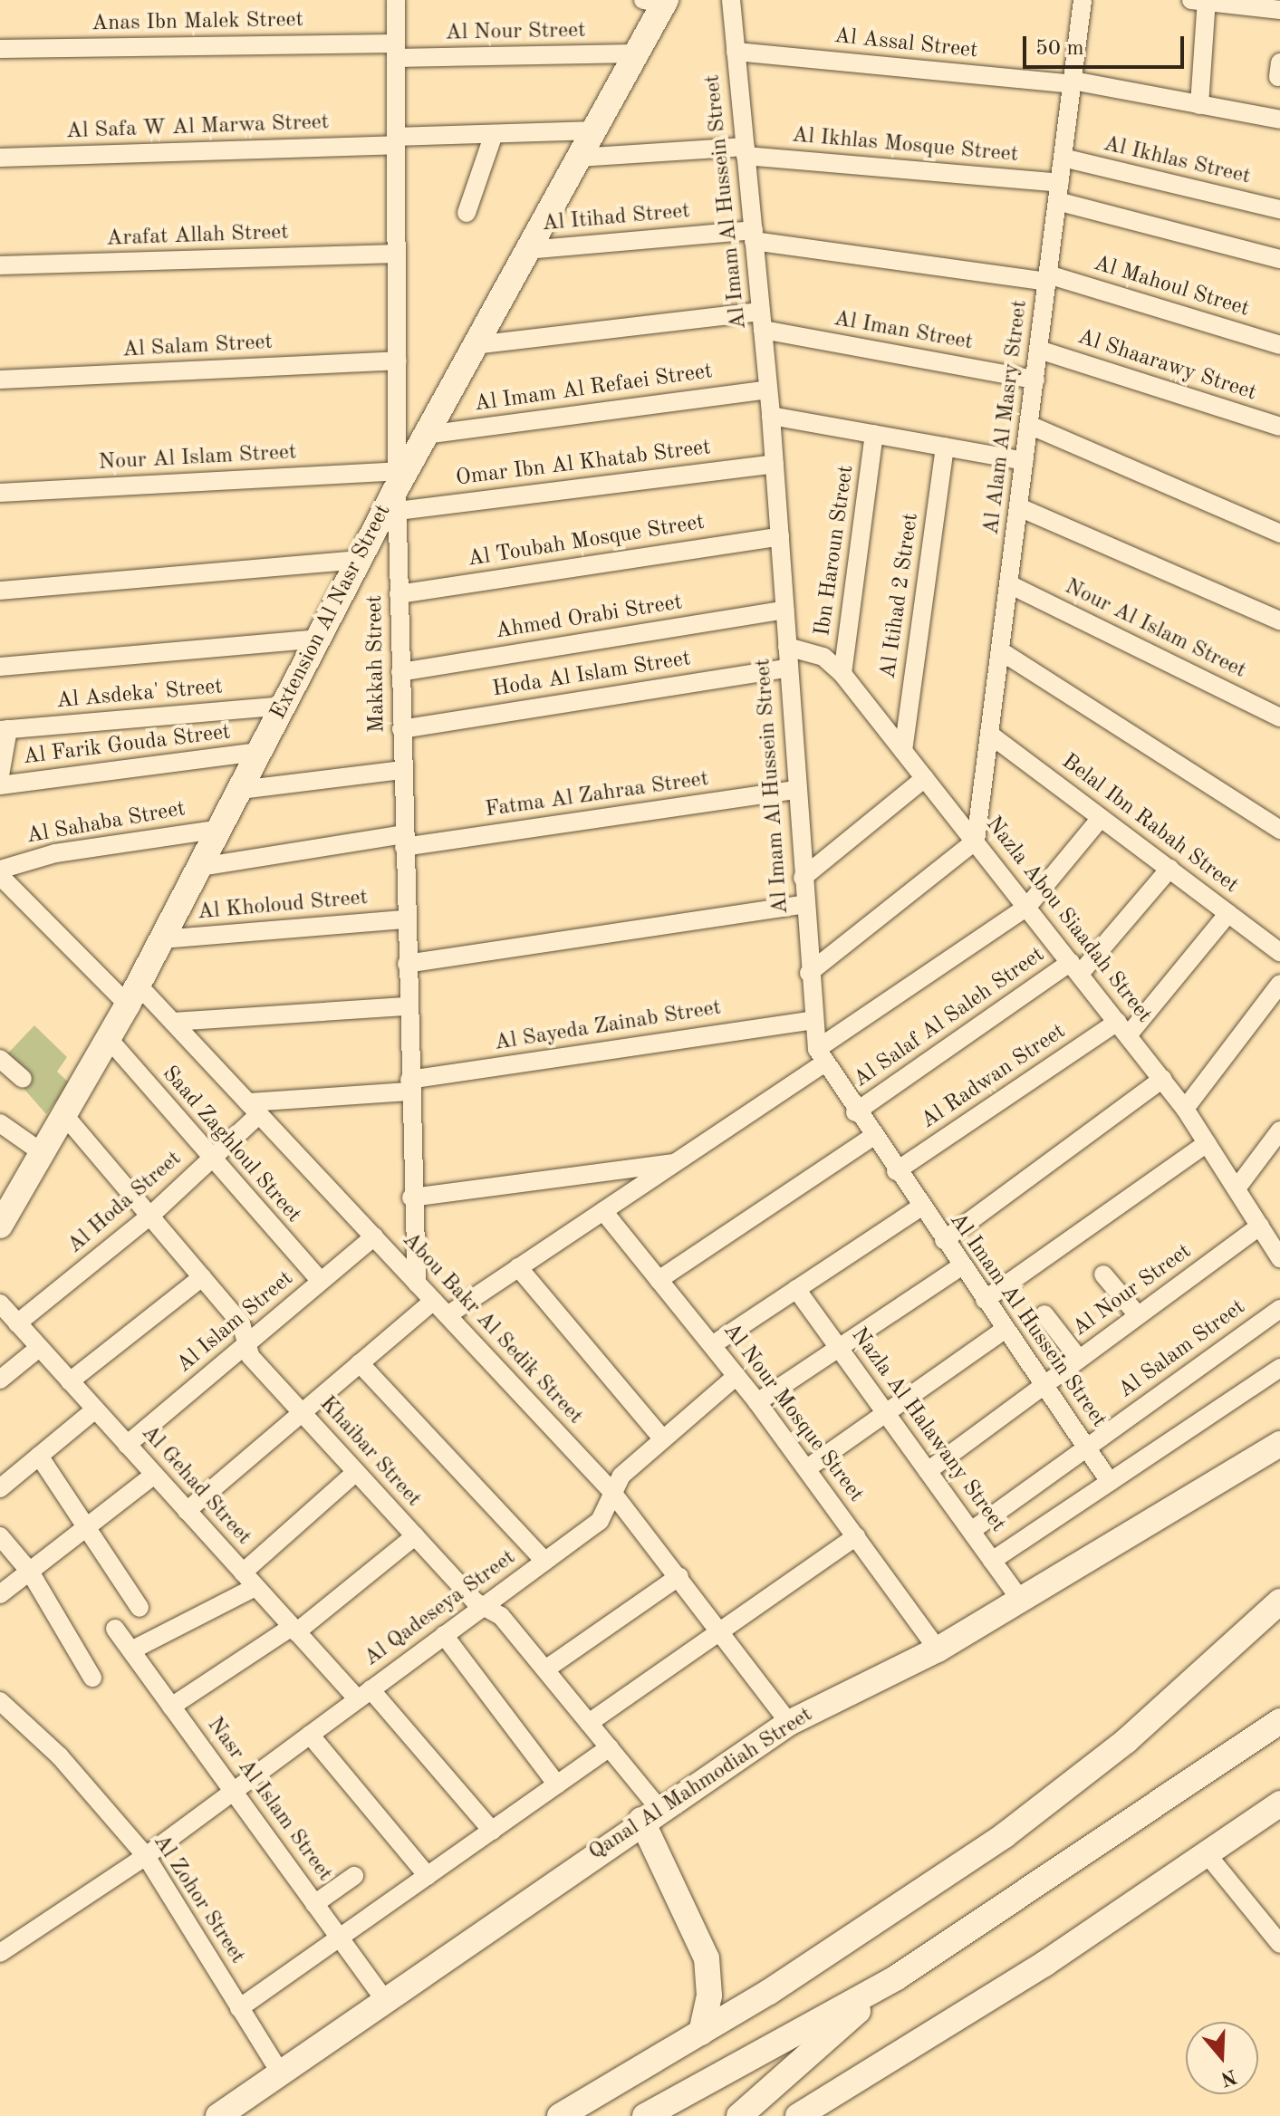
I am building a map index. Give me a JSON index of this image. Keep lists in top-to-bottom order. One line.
{"streets":{"street":["Anas Ibn Malek Street","Al Nour Street","Al Assal Street","Al Safa W Al Marwa Street","Al Ikhlas Mosque Street","Al Ikhlas Street","Al Imam Al Hussein Street","Al Itihad Street","Arafat Allah Street","Al Mahoul Street","Al Iman Street","Al Salam Street","Al Shaarawy Street","Al Imam Al Refaei Street","Al Alam Al Masry Street","Nour Al Islam Street","Omar Ibn Al Khatab Street","Al Toubah Mosque Street","Ibn Haroun Street","Al Itihad 2 Street","Extension Al Nasr Street","Ahmed Orabi Street","Makkah Street","Hoda Al Islam Street","Al Asdeka' Street","Al Farik Gouda Street","Fatma Al Zahraa Street","Al Sahaba Street","Belal Ibn Rabah Street","Al Kholoud Street","Nazla Abou Siaadah Street","Al Salaf Al Saleh Street","Al Sayeda Zainab Street","Al Radwan Street","Saad Zaghloul Street","Al Hoda Street","Al Islam Street","Abou Bakr Al Sedik Street","Al Nour Mosque Street","Nazla Al Halawany Street","Khaibar Street","Al Gehad Street","Al Qadeseya Street","Qanal Al Mahmodiah Street","Nasr Al Islam Street","Al Zohor Street"]},"crossings":[["Anas Ibn Malek Street","Al Nour Street"],["Anas Ibn Malek Street","Makkah Street"],["Al Nour Street","Al Imam Al Hussein Street"],["Al Nour Street","Extension Al Nasr Street"],["Al Nour Street","Makkah Street"],["Al Nour Street","Nazla Abou Siaadah Street"],["Al Nour Street","Nazla Al Halawany Street"],["Al Assal Street","Al Imam Al Hussein Street"],["Al Assal Street","Al Alam Al Masry Street"],["Al Safa W Al Marwa Street","Extension Al Nasr Street"],["Al Safa W Al Marwa Street","Makkah Street"],["Al Ikhlas Mosque Street","Al Imam Al Hussein Street"],["Al Ikhlas Mosque Street","Al Alam Al Masry Street"],["Al Ikhlas Street","Al Alam Al Masry Street"],["Al Imam Al Hussein Street","Al Itihad Street"],["Al Imam Al Hussein Street","Al Iman Street"],["Al Imam Al Hussein Street","Al Salam Street"],["Al Imam Al Hussein Street","Al Imam Al Refaei Street"],["Al Imam Al Hussein Street","Omar Ibn Al Khatab Street"],["Al Imam Al Hussein Street","Al Toubah Mosque Street"],["Al Imam Al Hussein Street","Ahmed Orabi Street"],["Al Imam Al Hussein Street","Hoda Al Islam Street"],["Al Imam Al Hussein Street","Fatma Al Zahraa Street"],["Al Imam Al Hussein Street","Nazla Abou Siaadah Street"],["Al Imam Al Hussein Street","Al Salaf Al Saleh Street"],["Al Imam Al Hussein Street","Al Sayeda Zainab Street"],["Al Imam Al Hussein Street","Al Radwan Street"],["Al Itihad Street","Al Mahoul Street"],["Al Itihad Street","Al Alam Al Masry Street"],["Al Itihad Street","Extension Al Nasr Street"],["Arafat Allah Street","Makkah Street"],["Al Mahoul Street","Al Alam Al Masry Street"],["Al Iman Street","Al Alam Al Masry Street"],["Al Iman Street","Extension Al Nasr Street"],["Al Salam Street","Makkah Street"],["Al Salam Street","Nazla Al Halawany Street"],["Al Shaarawy Street","Al Alam Al Masry Street"],["Al Imam Al Refaei Street","Extension Al Nasr Street"],["Al Alam Al Masry Street","Nour Al Islam Street"],["Al Alam Al Masry Street","Belal Ibn Rabah Street"],["Al Alam Al Masry Street","Nazla Abou Siaadah Street"],["Nour Al Islam Street","Omar Ibn Al Khatab Street"],["Nour Al Islam Street","Extension Al Nasr Street"],["Nour Al Islam Street","Makkah Street"],["Omar Ibn Al Khatab Street","Extension Al Nasr Street"],["Omar Ibn Al Khatab Street","Makkah Street"],["Al Toubah Mosque Street","Makkah Street"],["Ibn Haroun Street","Nazla Abou Siaadah Street"],["Al Itihad 2 Street","Nazla Abou Siaadah Street"],["Extension Al Nasr Street","Makkah Street"],["Extension Al Nasr Street","Al Asdeka' Street"],["Extension Al Nasr Street","Al Farik Gouda Street"],["Extension Al Nasr Street","Fatma Al Zahraa Street"],["Extension Al Nasr Street","Al Sahaba Street"],["Extension Al Nasr Street","Al Kholoud Street"],["Extension Al Nasr Street","Saad Zaghloul Street"],["Extension Al Nasr Street","Abou Bakr Al Sedik Street"],["Extension Al Nasr Street","Khaibar Street"],["Ahmed Orabi Street","Makkah Street"],["Makkah Street","Hoda Al Islam Street"],["Makkah Street","Fatma Al Zahraa Street"],["Makkah Street","Al Kholoud Street"],["Makkah Street","Al Sayeda Zainab Street"],["Makkah Street","Abou Bakr Al Sedik Street"],["Belal Ibn Rabah Street","Al Salaf Al Saleh Street"],["Belal Ibn Rabah Street","Al Radwan Street"],["Nazla Abou Siaadah Street","Al Salaf Al Saleh Street"],["Nazla Abou Siaadah Street","Al Radwan Street"],["Saad Zaghloul Street","Al Hoda Street"],["Saad Zaghloul Street","Al Islam Street"],["Al Hoda Street","Abou Bakr Al Sedik Street"],["Al Hoda Street","Khaibar Street"],["Al Hoda Street","Al Gehad Street"],["Al Islam Street","Abou Bakr Al Sedik Street"],["Al Islam Street","Khaibar Street"],["Al Islam Street","Al Gehad Street"],["Abou Bakr Al Sedik Street","Al Qadeseya Street"],["Abou Bakr Al Sedik Street","Qanal Al Mahmodiah Street"],["Al Nour Mosque Street","Al Qadeseya Street"],["Al Nour Mosque Street","Qanal Al Mahmodiah Street"],["Nazla Al Halawany Street","Qanal Al Mahmodiah Street"],["Khaibar Street","Al Qadeseya Street"],["Khaibar Street","Qanal Al Mahmodiah Street"],["Al Gehad Street","Al Qadeseya Street"],["Al Qadeseya Street","Nasr Al Islam Street"],["Al Qadeseya Street","Al Zohor Street"],["Qanal Al Mahmodiah Street","Nasr Al Islam Street"],["Qanal Al Mahmodiah Street","Al Zohor Street"]],"scale_bar":"50 m","north":"bottom"}
